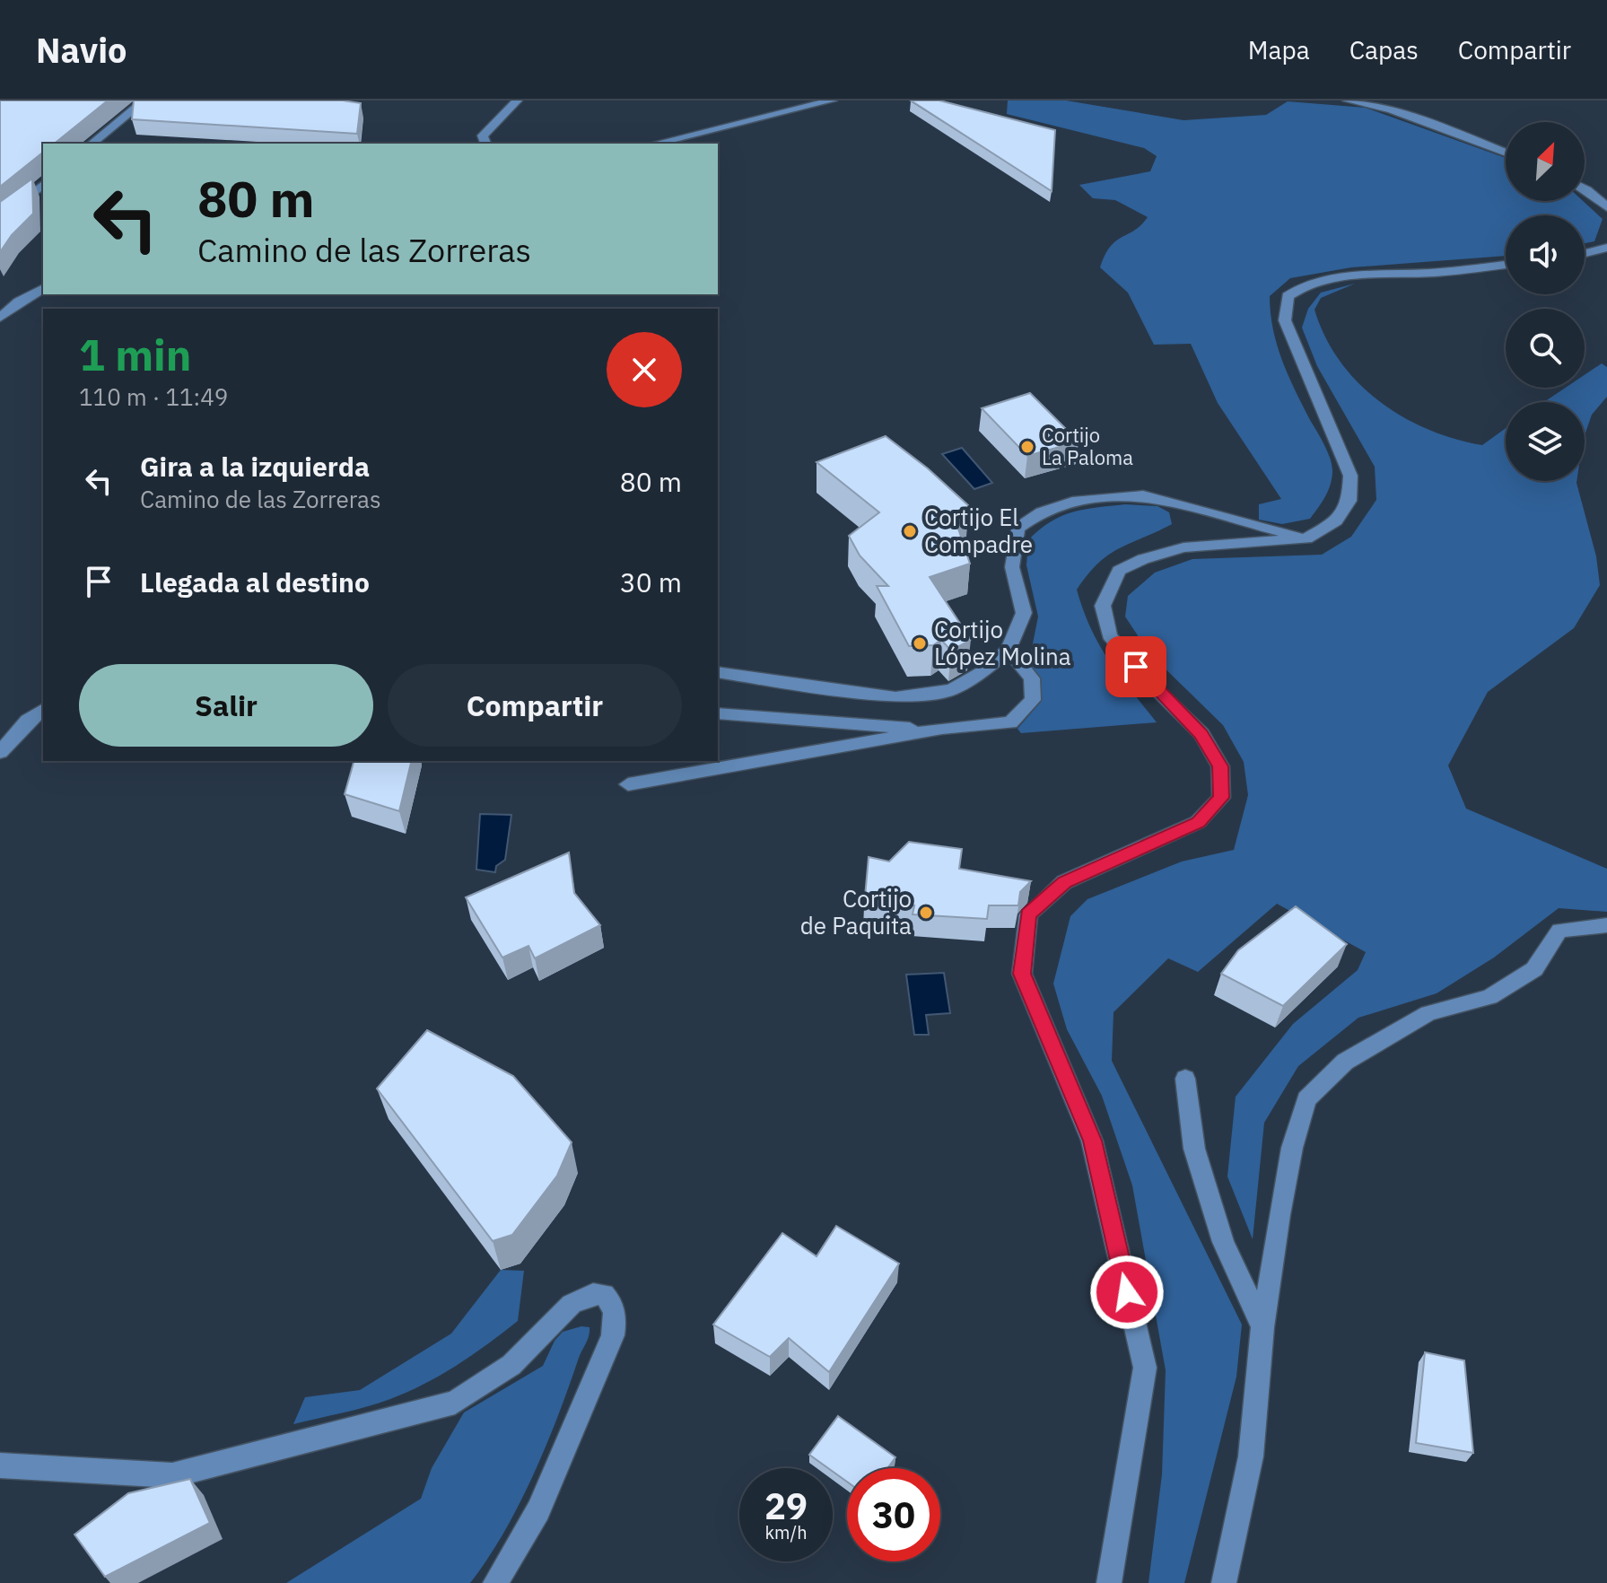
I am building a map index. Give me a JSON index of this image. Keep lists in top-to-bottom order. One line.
{"places":["Cortijo La Paloma","Cortijo El Compadre","Cortijo López Molina","Cortijo de Paquita"],"north":"top right","page":{"header":"Navio","nav":["Mapa","Capas","Compartir"],"turn":["80 m","Camino de las Zorreras"],"heading":["1 min","110 m · 11:49"],"list":[{"name":"Gira a la izquierda","note":"Camino de las Zorreras","value":"80 m"},{"name":"Llegada al destino","value":"30 m"}],"buttons":["Salir","Compartir"],"speed":"29 km/h","limit":"30"}}
